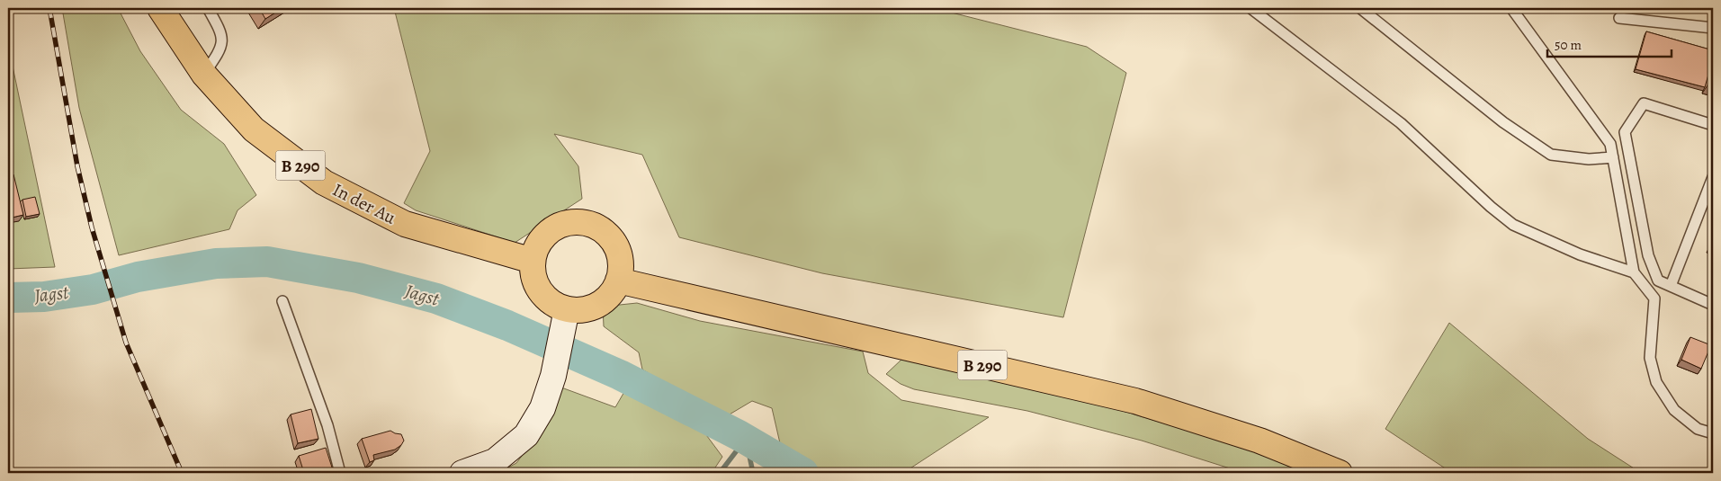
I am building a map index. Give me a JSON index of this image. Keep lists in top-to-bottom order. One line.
{"streets":{"main road":["B 290","In der Au"]},"crossings":[["B 290","In der Au"]],"water":["Jagst"],"scale_bar":"50 m"}
